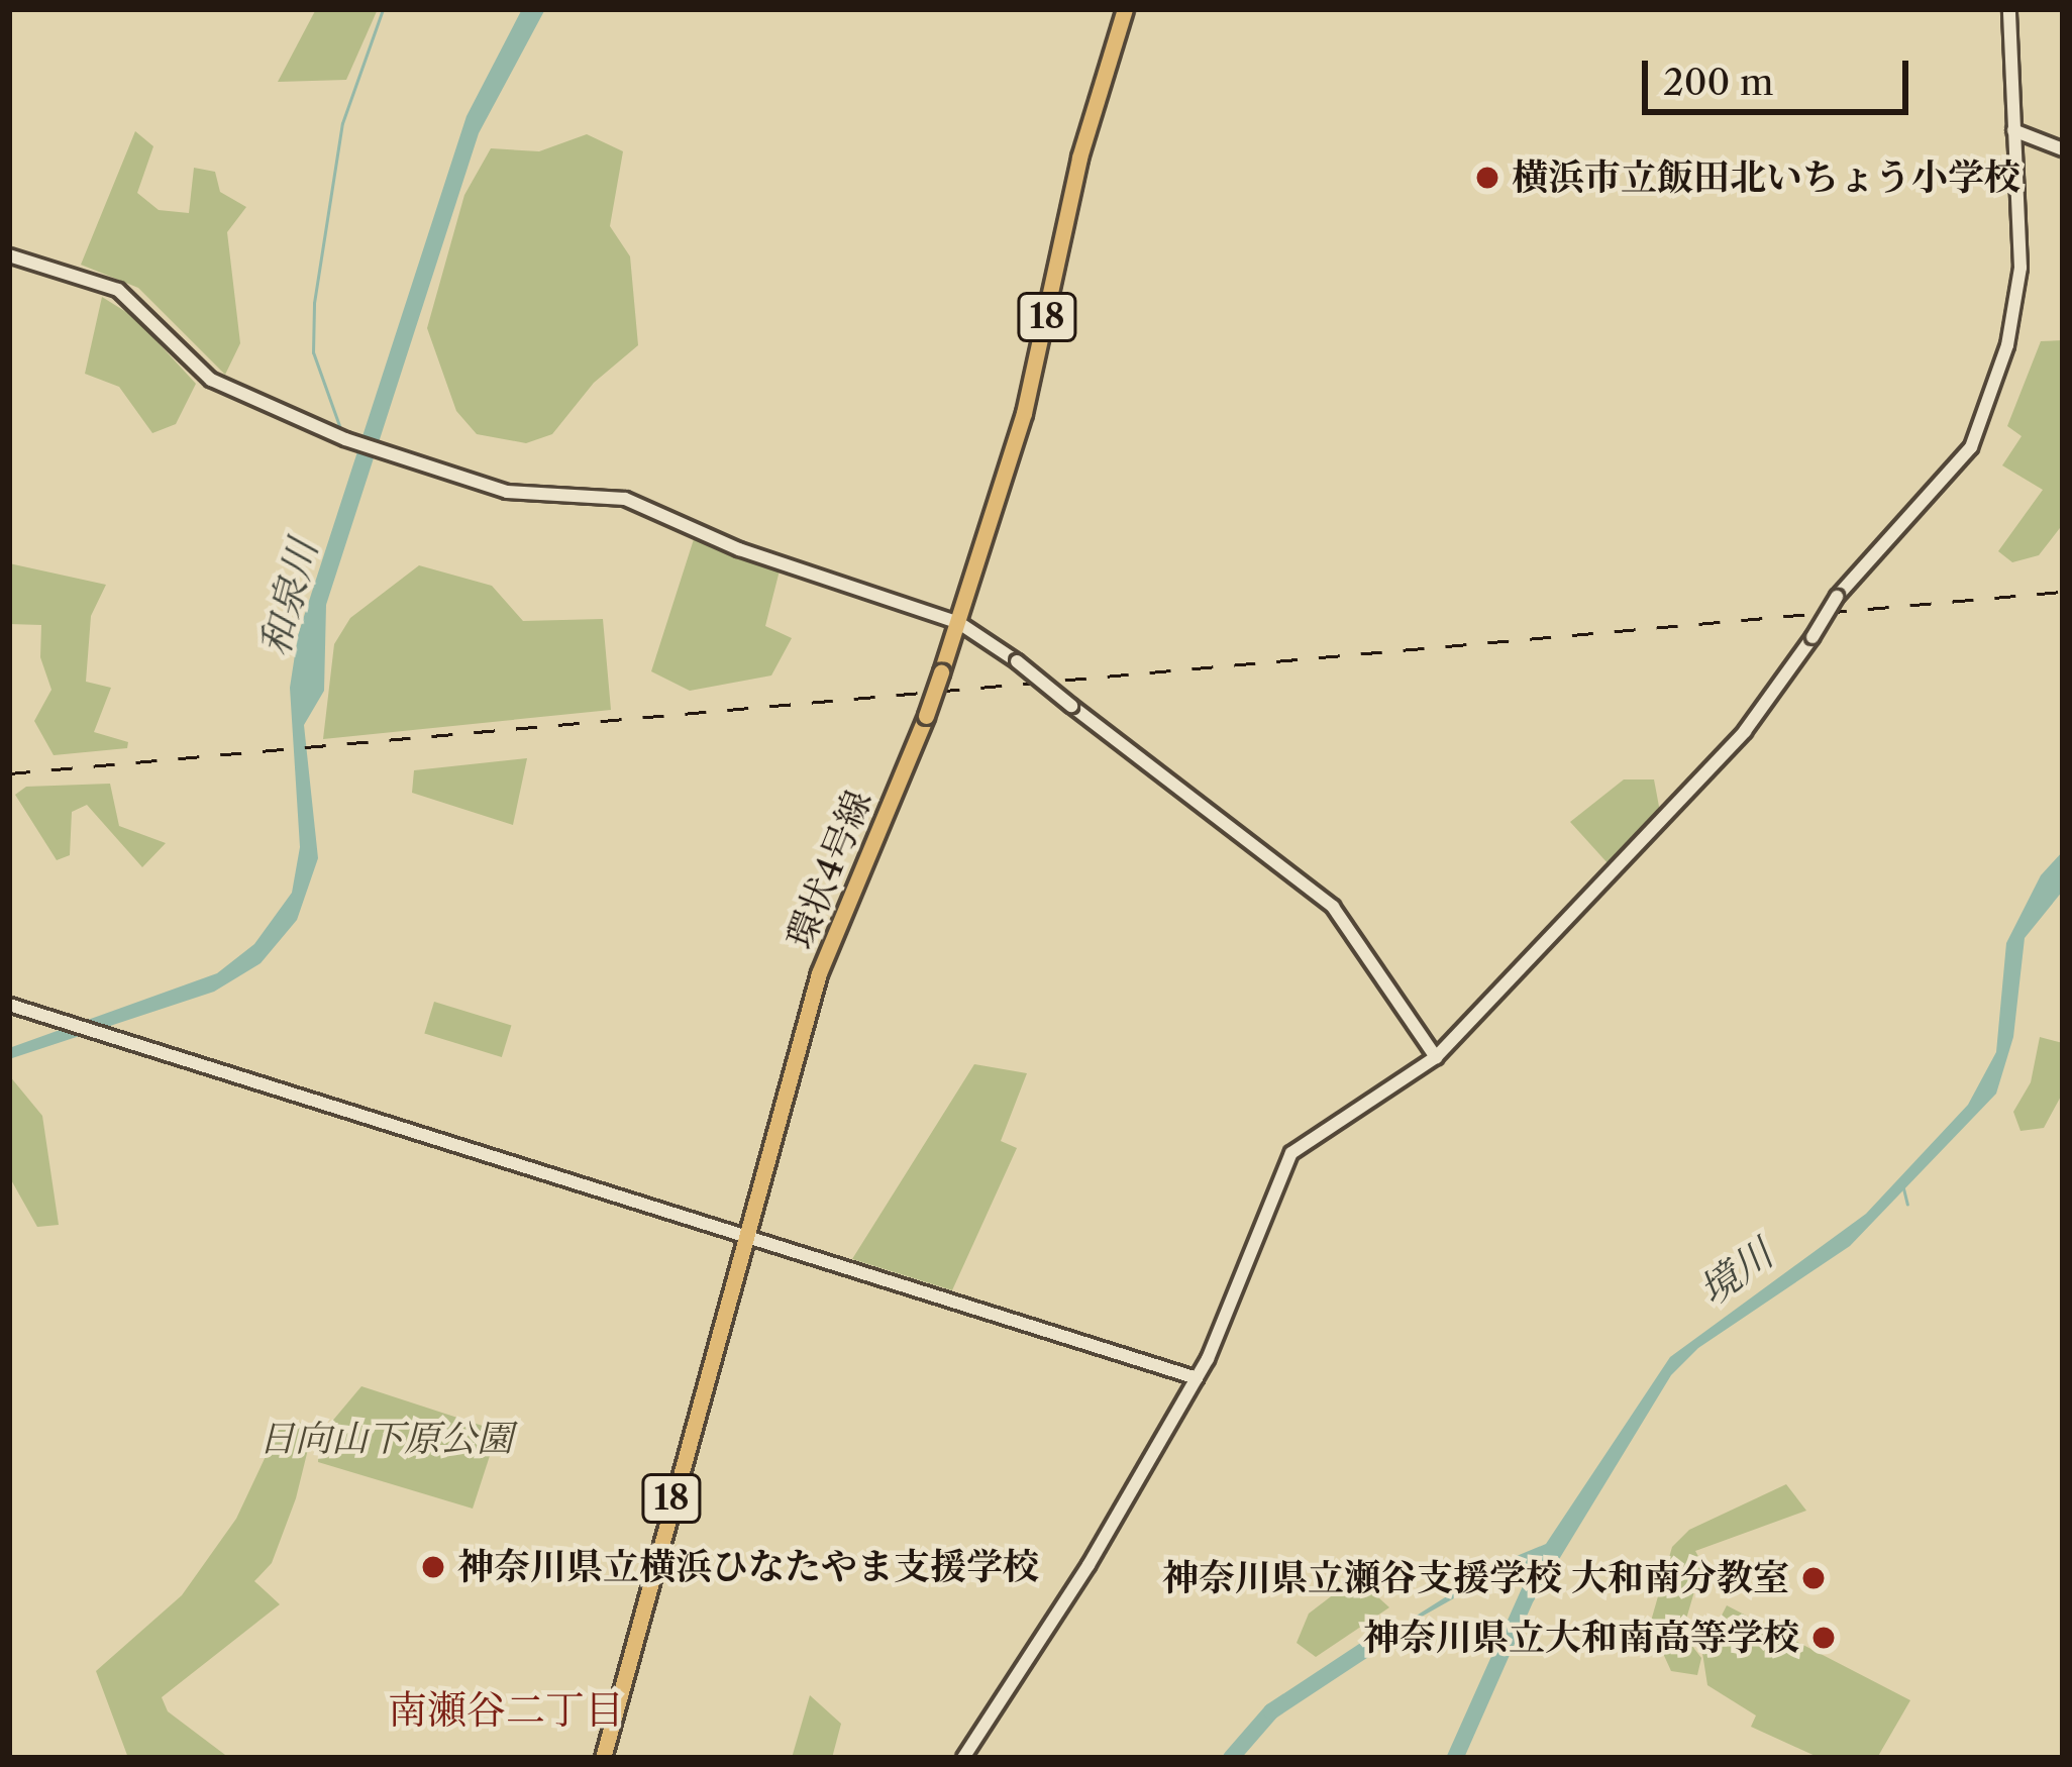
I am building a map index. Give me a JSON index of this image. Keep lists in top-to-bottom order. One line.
{"streets":{"main road":["18","環状4号線"]},"districts":["南瀬谷二丁目"],"water":["和泉川","境川"],"parks":["日向山下原公園"],"places":["横浜市立飯田北いちょう小学校","神奈川県立横浜ひなたやま支援学校","神奈川県立瀬谷支援学校 大和南分教室","神奈川県立大和南高等学校"],"scale_bar":"200 m"}
